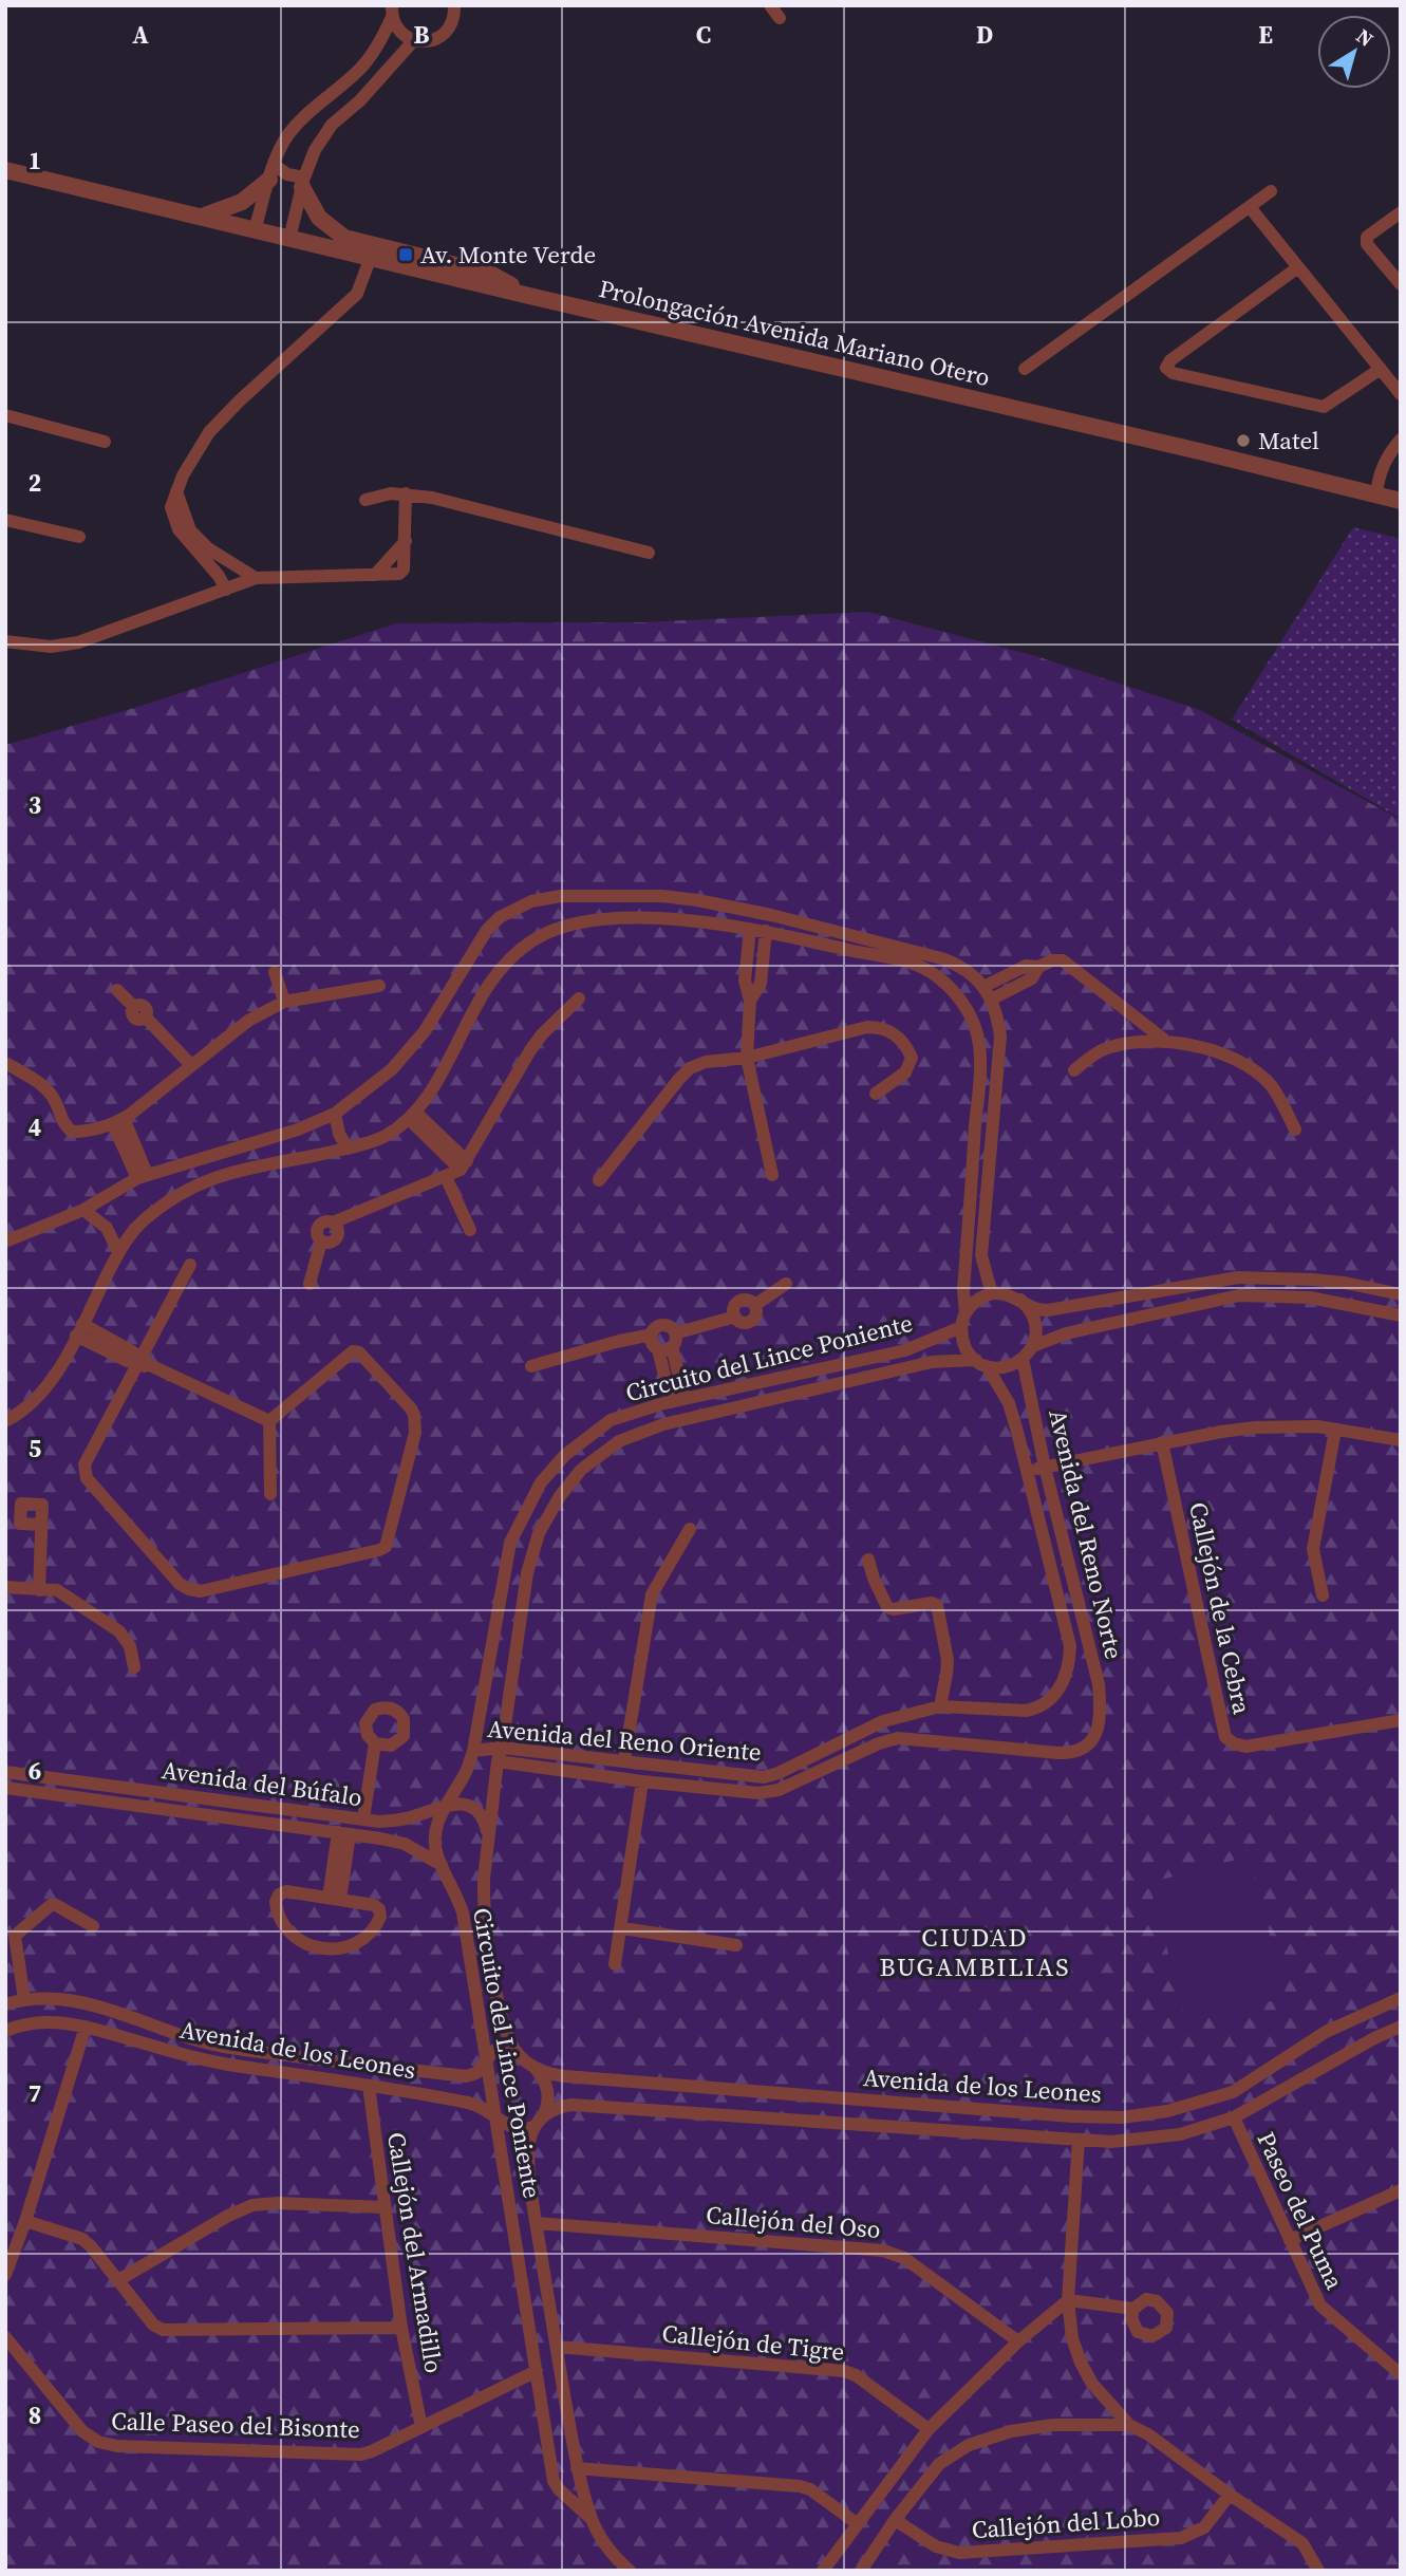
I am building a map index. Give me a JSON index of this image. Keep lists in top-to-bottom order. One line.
{"streets":{"street":["Prolongación Avenida Mariano Otero","Circuito del Lince Poniente","Avenida del Reno Norte","Callejón de la Cebra","Avenida del Reno Oriente","Avenida del Búfalo","Avenida de los Leones","Paseo del Puma","Callejón del Oso","Callejón del Armadillo","Callejón de Tigre","Calle Paseo del Bisonte","Callejón del Lobo"]},"crossings":[["Circuito del Lince Poniente","Avenida del Reno Norte"],["Circuito del Lince Poniente","Avenida del Reno Oriente"],["Circuito del Lince Poniente","Avenida del Búfalo"],["Circuito del Lince Poniente","Avenida de los Leones"],["Circuito del Lince Poniente","Callejón del Oso"],["Circuito del Lince Poniente","Callejón de Tigre"],["Circuito del Lince Poniente","Calle Paseo del Bisonte"],["Avenida del Reno Norte","Avenida del Reno Oriente"],["Avenida de los Leones","Paseo del Puma"],["Avenida de los Leones","Callejón del Armadillo"],["Callejón del Armadillo","Calle Paseo del Bisonte"]],"districts":["CIUDAD BUGAMBILIAS"],"places":{"transit":["Av. Monte Verde"],"other":["Matel"]},"north":"top right","grid":{"columns":["A","B","C","D","E"],"rows":["1","2","3","4","5","6","7","8"]}}
